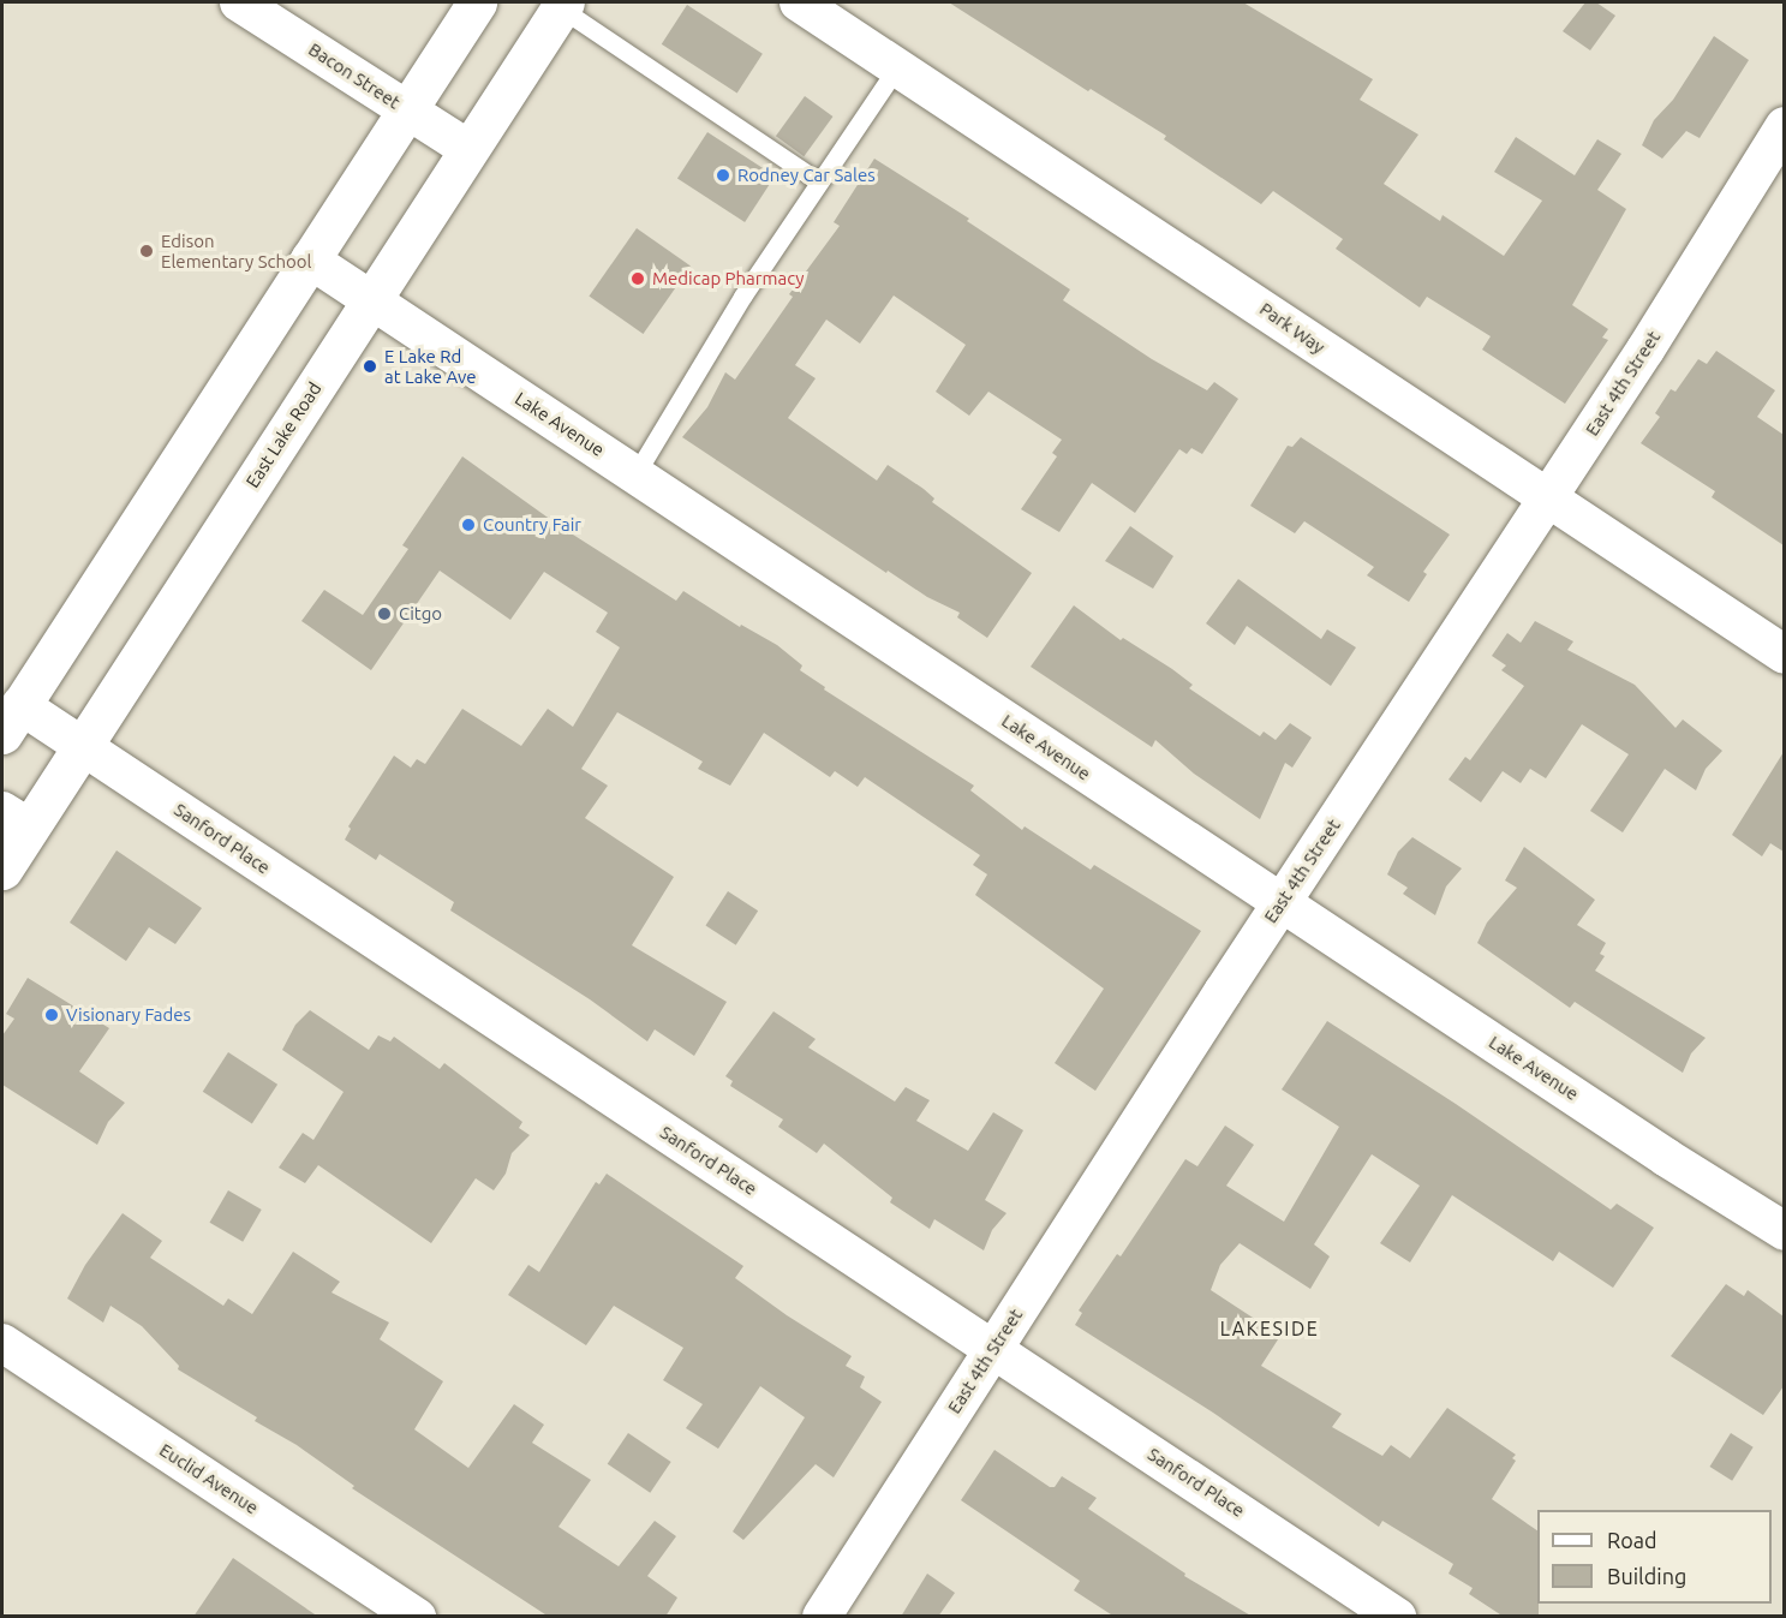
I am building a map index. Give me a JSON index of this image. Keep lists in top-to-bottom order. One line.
{"streets":{"main road":["East Lake Road"],"street":["Bacon Street","Park Way","East 4th Street","Lake Avenue","Sanford Place","Euclid Avenue"]},"crossings":[["Bacon Street","East Lake Road"],["Park Way","East 4th Street"],["East 4th Street","Lake Avenue"],["East 4th Street","Sanford Place"],["Lake Avenue","East Lake Road"],["East Lake Road","Sanford Place"]],"districts":["LAKESIDE"],"places":["Rodney Car Sales","Edison Elementary School","Medicap Pharmacy","E Lake Rd at Lake Ave","Country Fair","Citgo","Visionary Fades"],"legend":["Road","Building"]}
